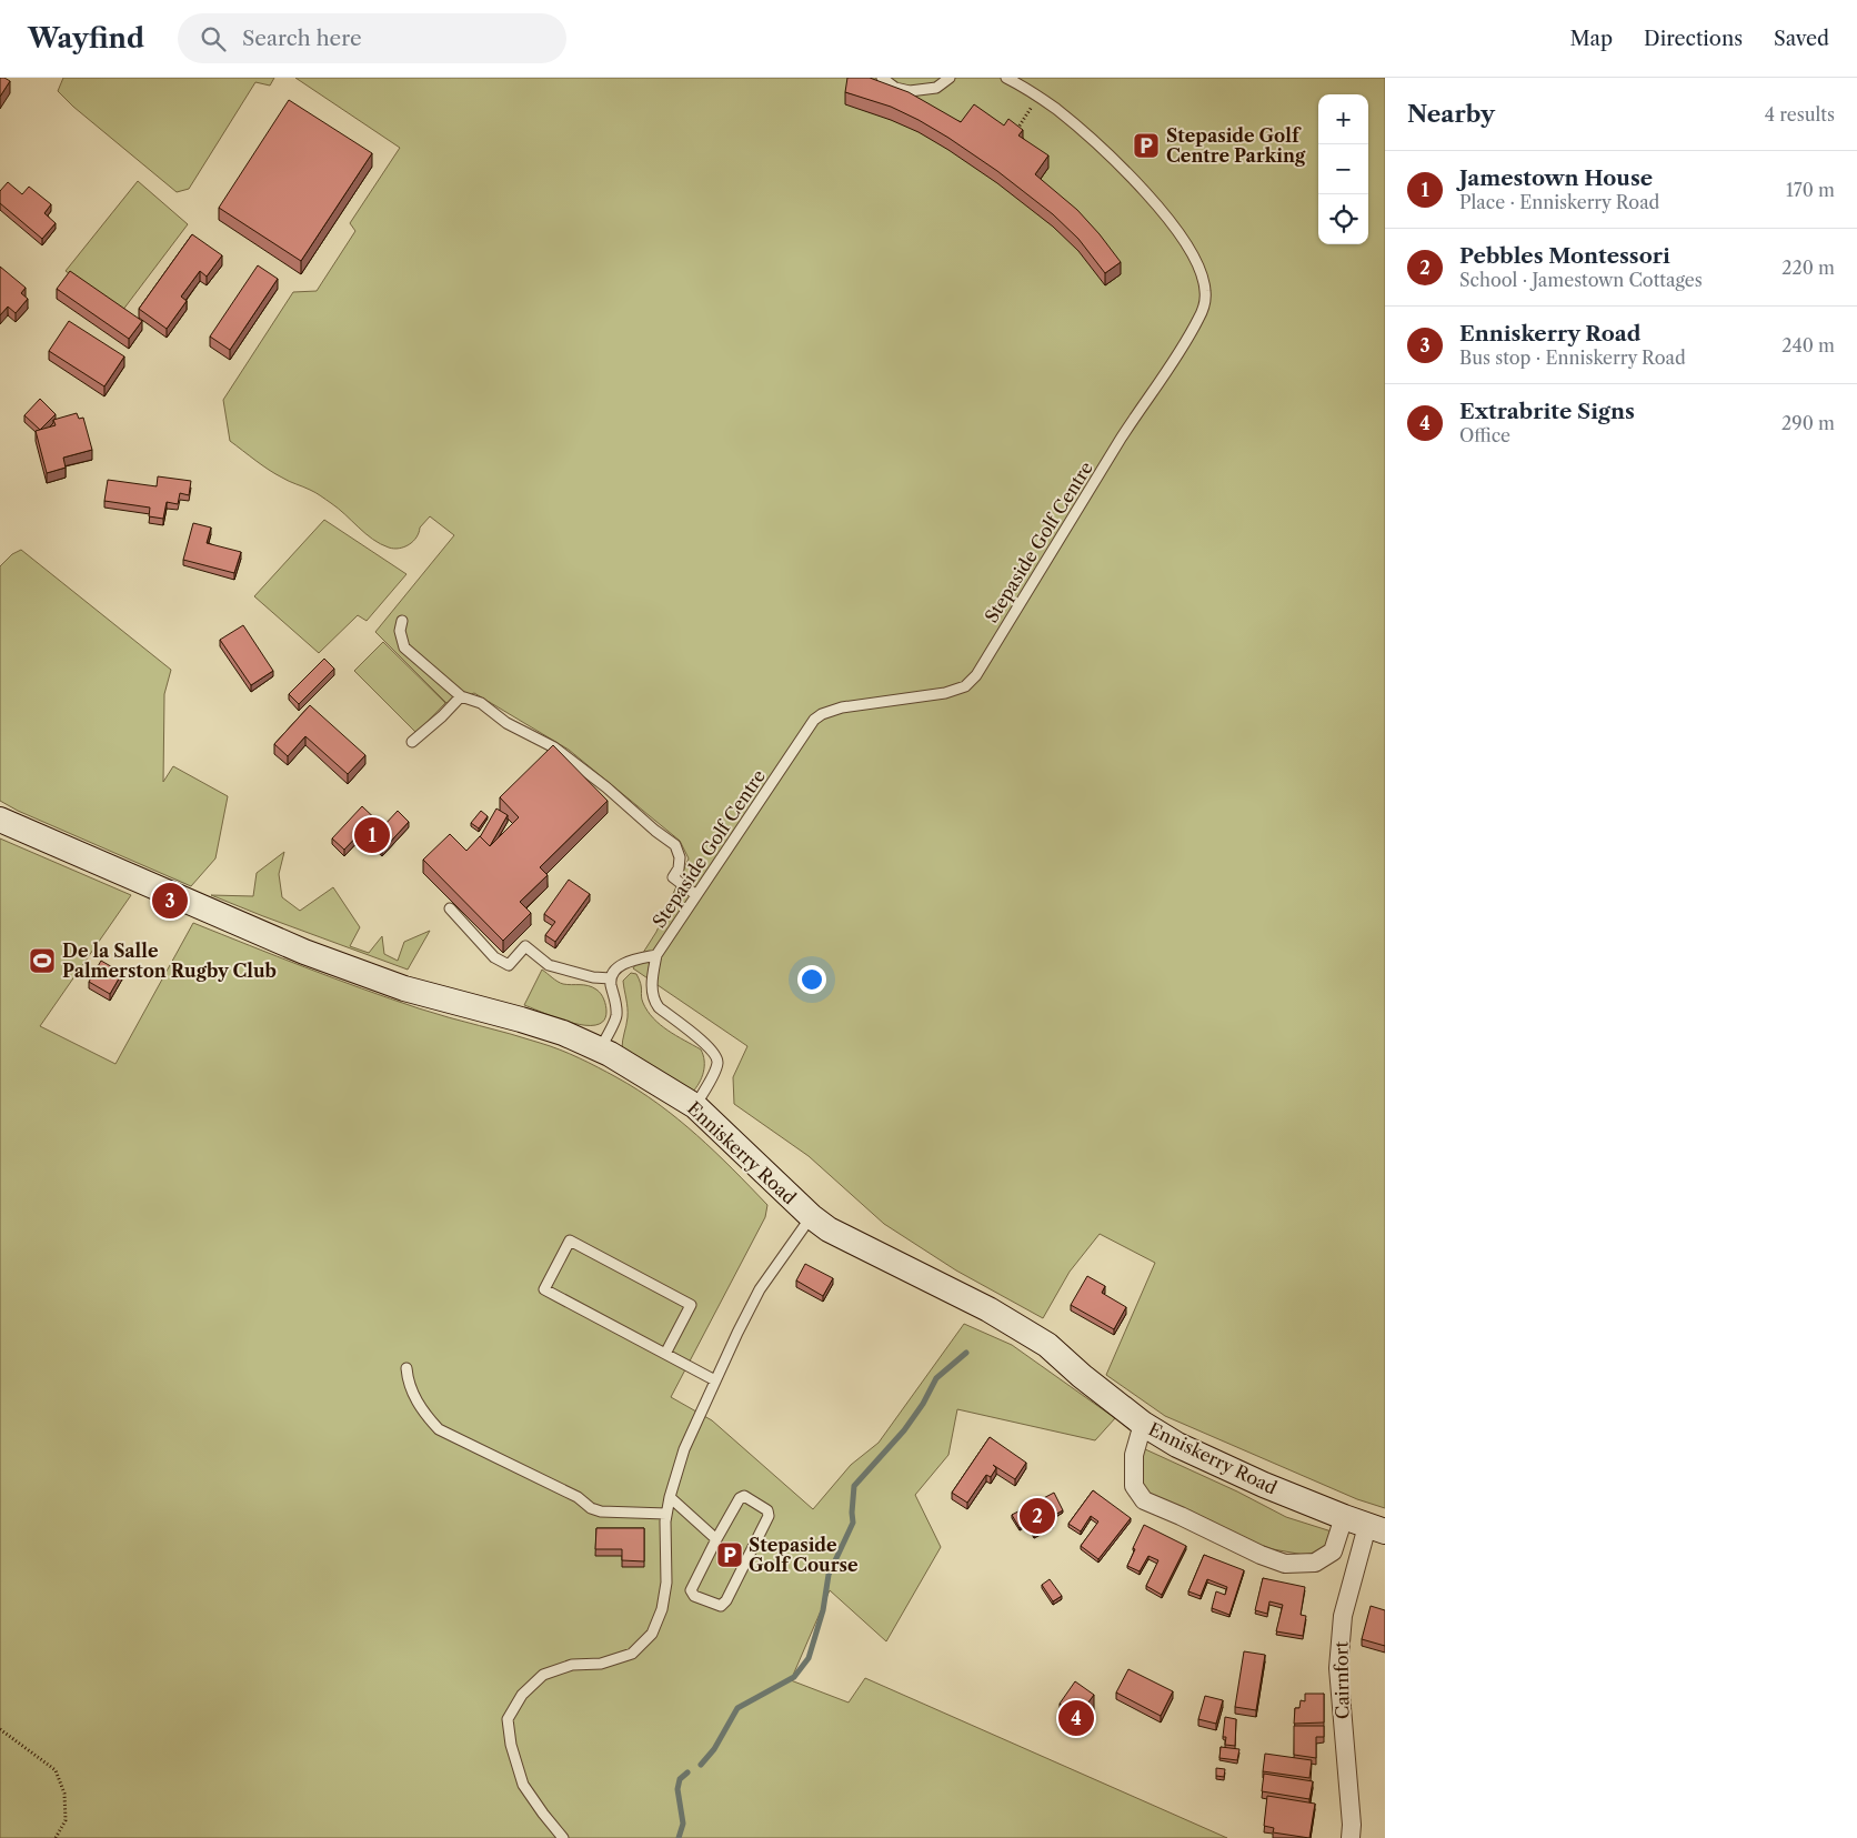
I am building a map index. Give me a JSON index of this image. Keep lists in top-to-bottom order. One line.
{"streets":{"main road":["Enniskerry Road"],"street":["Cairnfort"],"lane":["Stepaside Golf Centre"]},"crossings":[["Enniskerry Road","Cairnfort"]],"places":{"parking":["Stepaside Golf Centre Parking","Stepaside Golf Course"],"sports":["De la Salle Palmerston Rugby Club"]},"page":{"header":"Wayfind","search":"Search here","nav":["Map","Directions","Saved"],"heading":["Nearby","4 results"],"map_buttons":["+","−"],"list":[{"mark":"1","name":"Jamestown House","note":"Place · Enniskerry Road","value":"170 m"},{"mark":"2","name":"Pebbles Montessori","note":"School · Jamestown Cottages","value":"220 m"},{"mark":"3","name":"Enniskerry Road","note":"Bus stop · Enniskerry Road","value":"240 m"},{"mark":"4","name":"Extrabrite Signs","note":"Office","value":"290 m"}],"pins":["1","3","2","4"]}}
